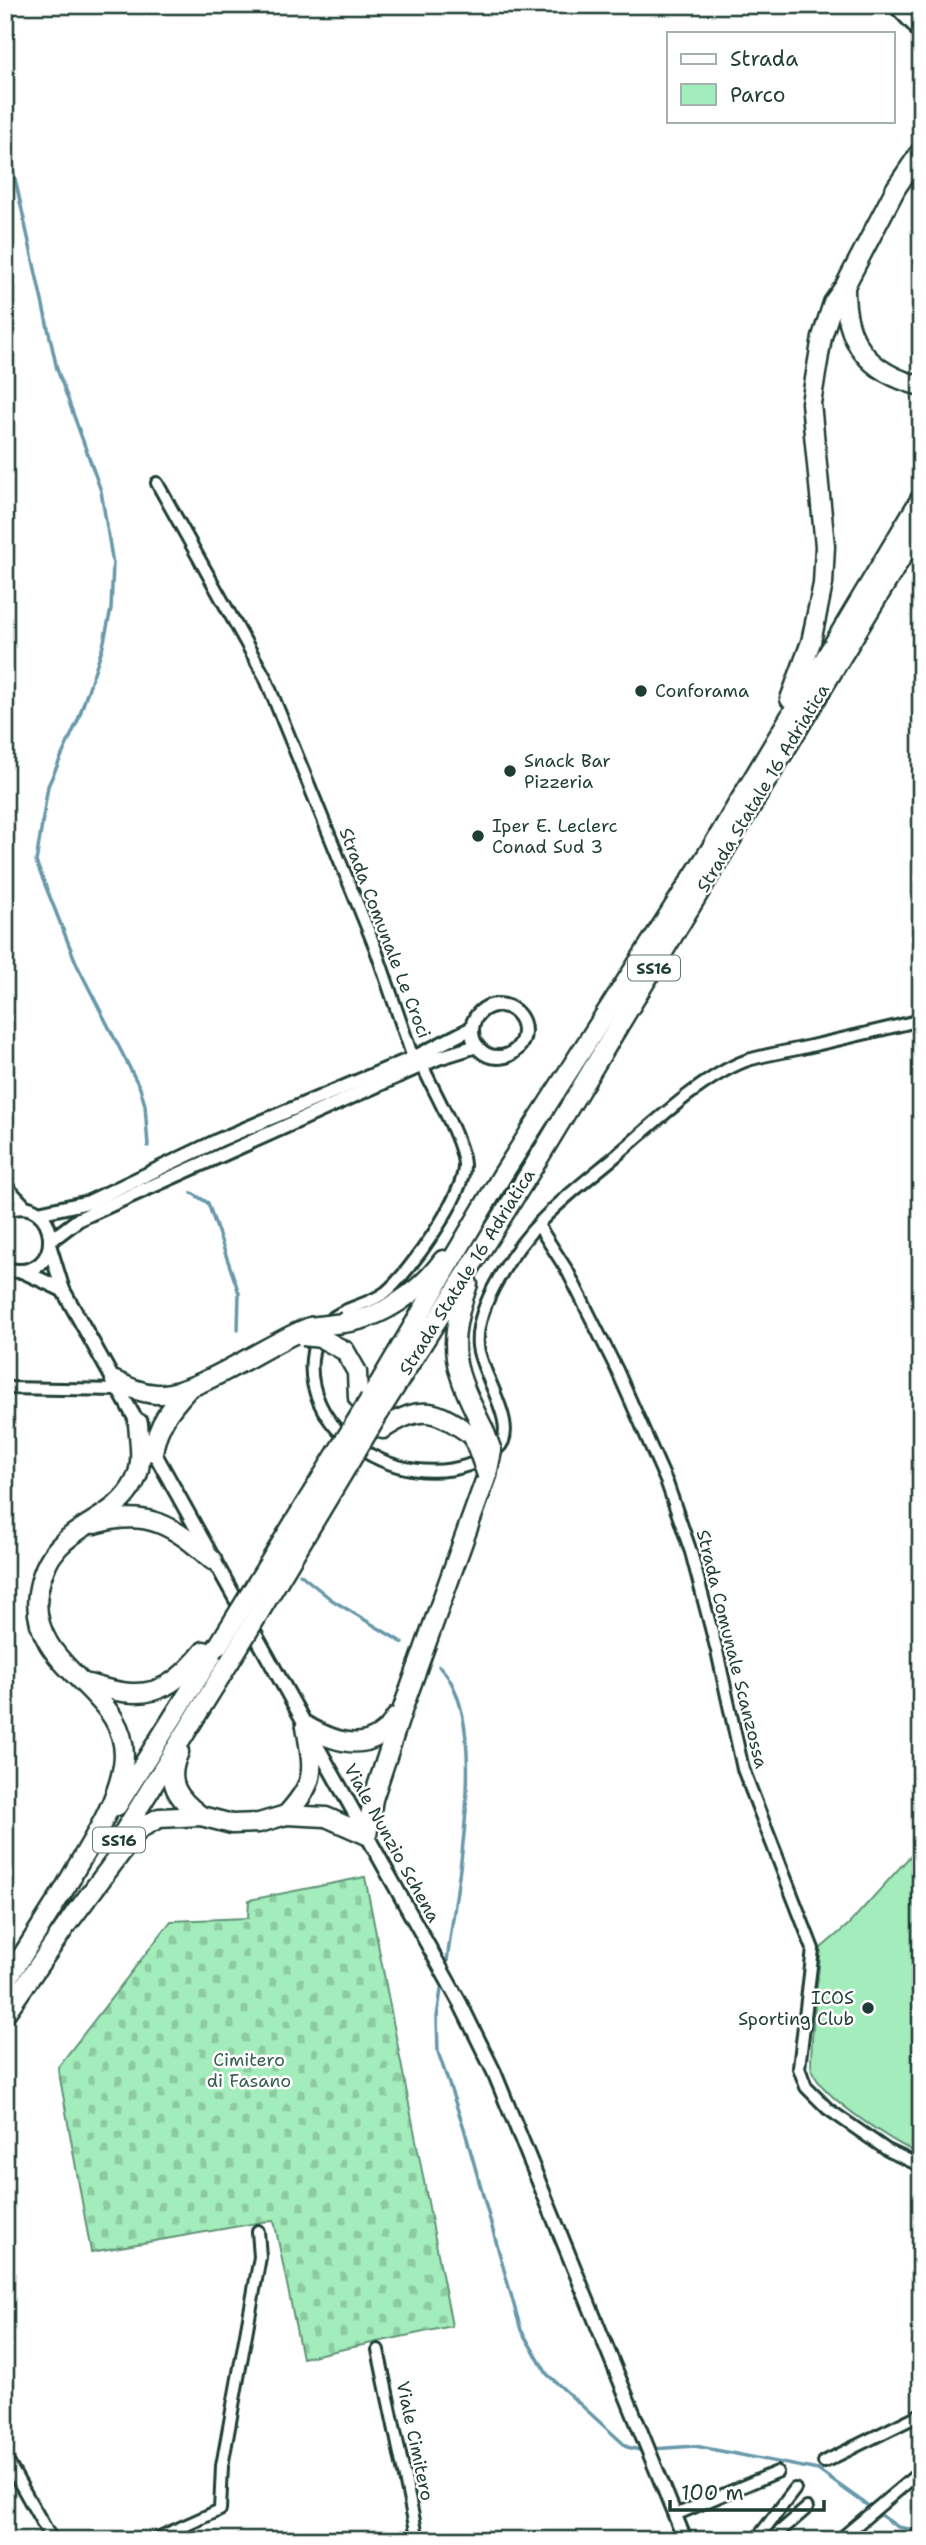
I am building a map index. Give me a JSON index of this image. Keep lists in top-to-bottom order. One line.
{"streets":{"highway":["Strada Statale 16 Adriatica","SS16"],"street":["Strada Comunale Le Croci","Strada Comunale Scanzossa","Viale Nunzio Schena","Viale Cimitero"]},"crossings":[["Strada Statale 16 Adriatica","SS16"],["Strada Comunale Le Croci","Strada Comunale Scanzossa"]],"parks":["Cimitero di Fasano"],"places":["Conforama","Snack Bar Pizzeria","Iper E. Leclerc Conad Sud 3","ICOS Sporting Club"],"legend":["Strada","Parco"],"scale_bar":"100 m"}
